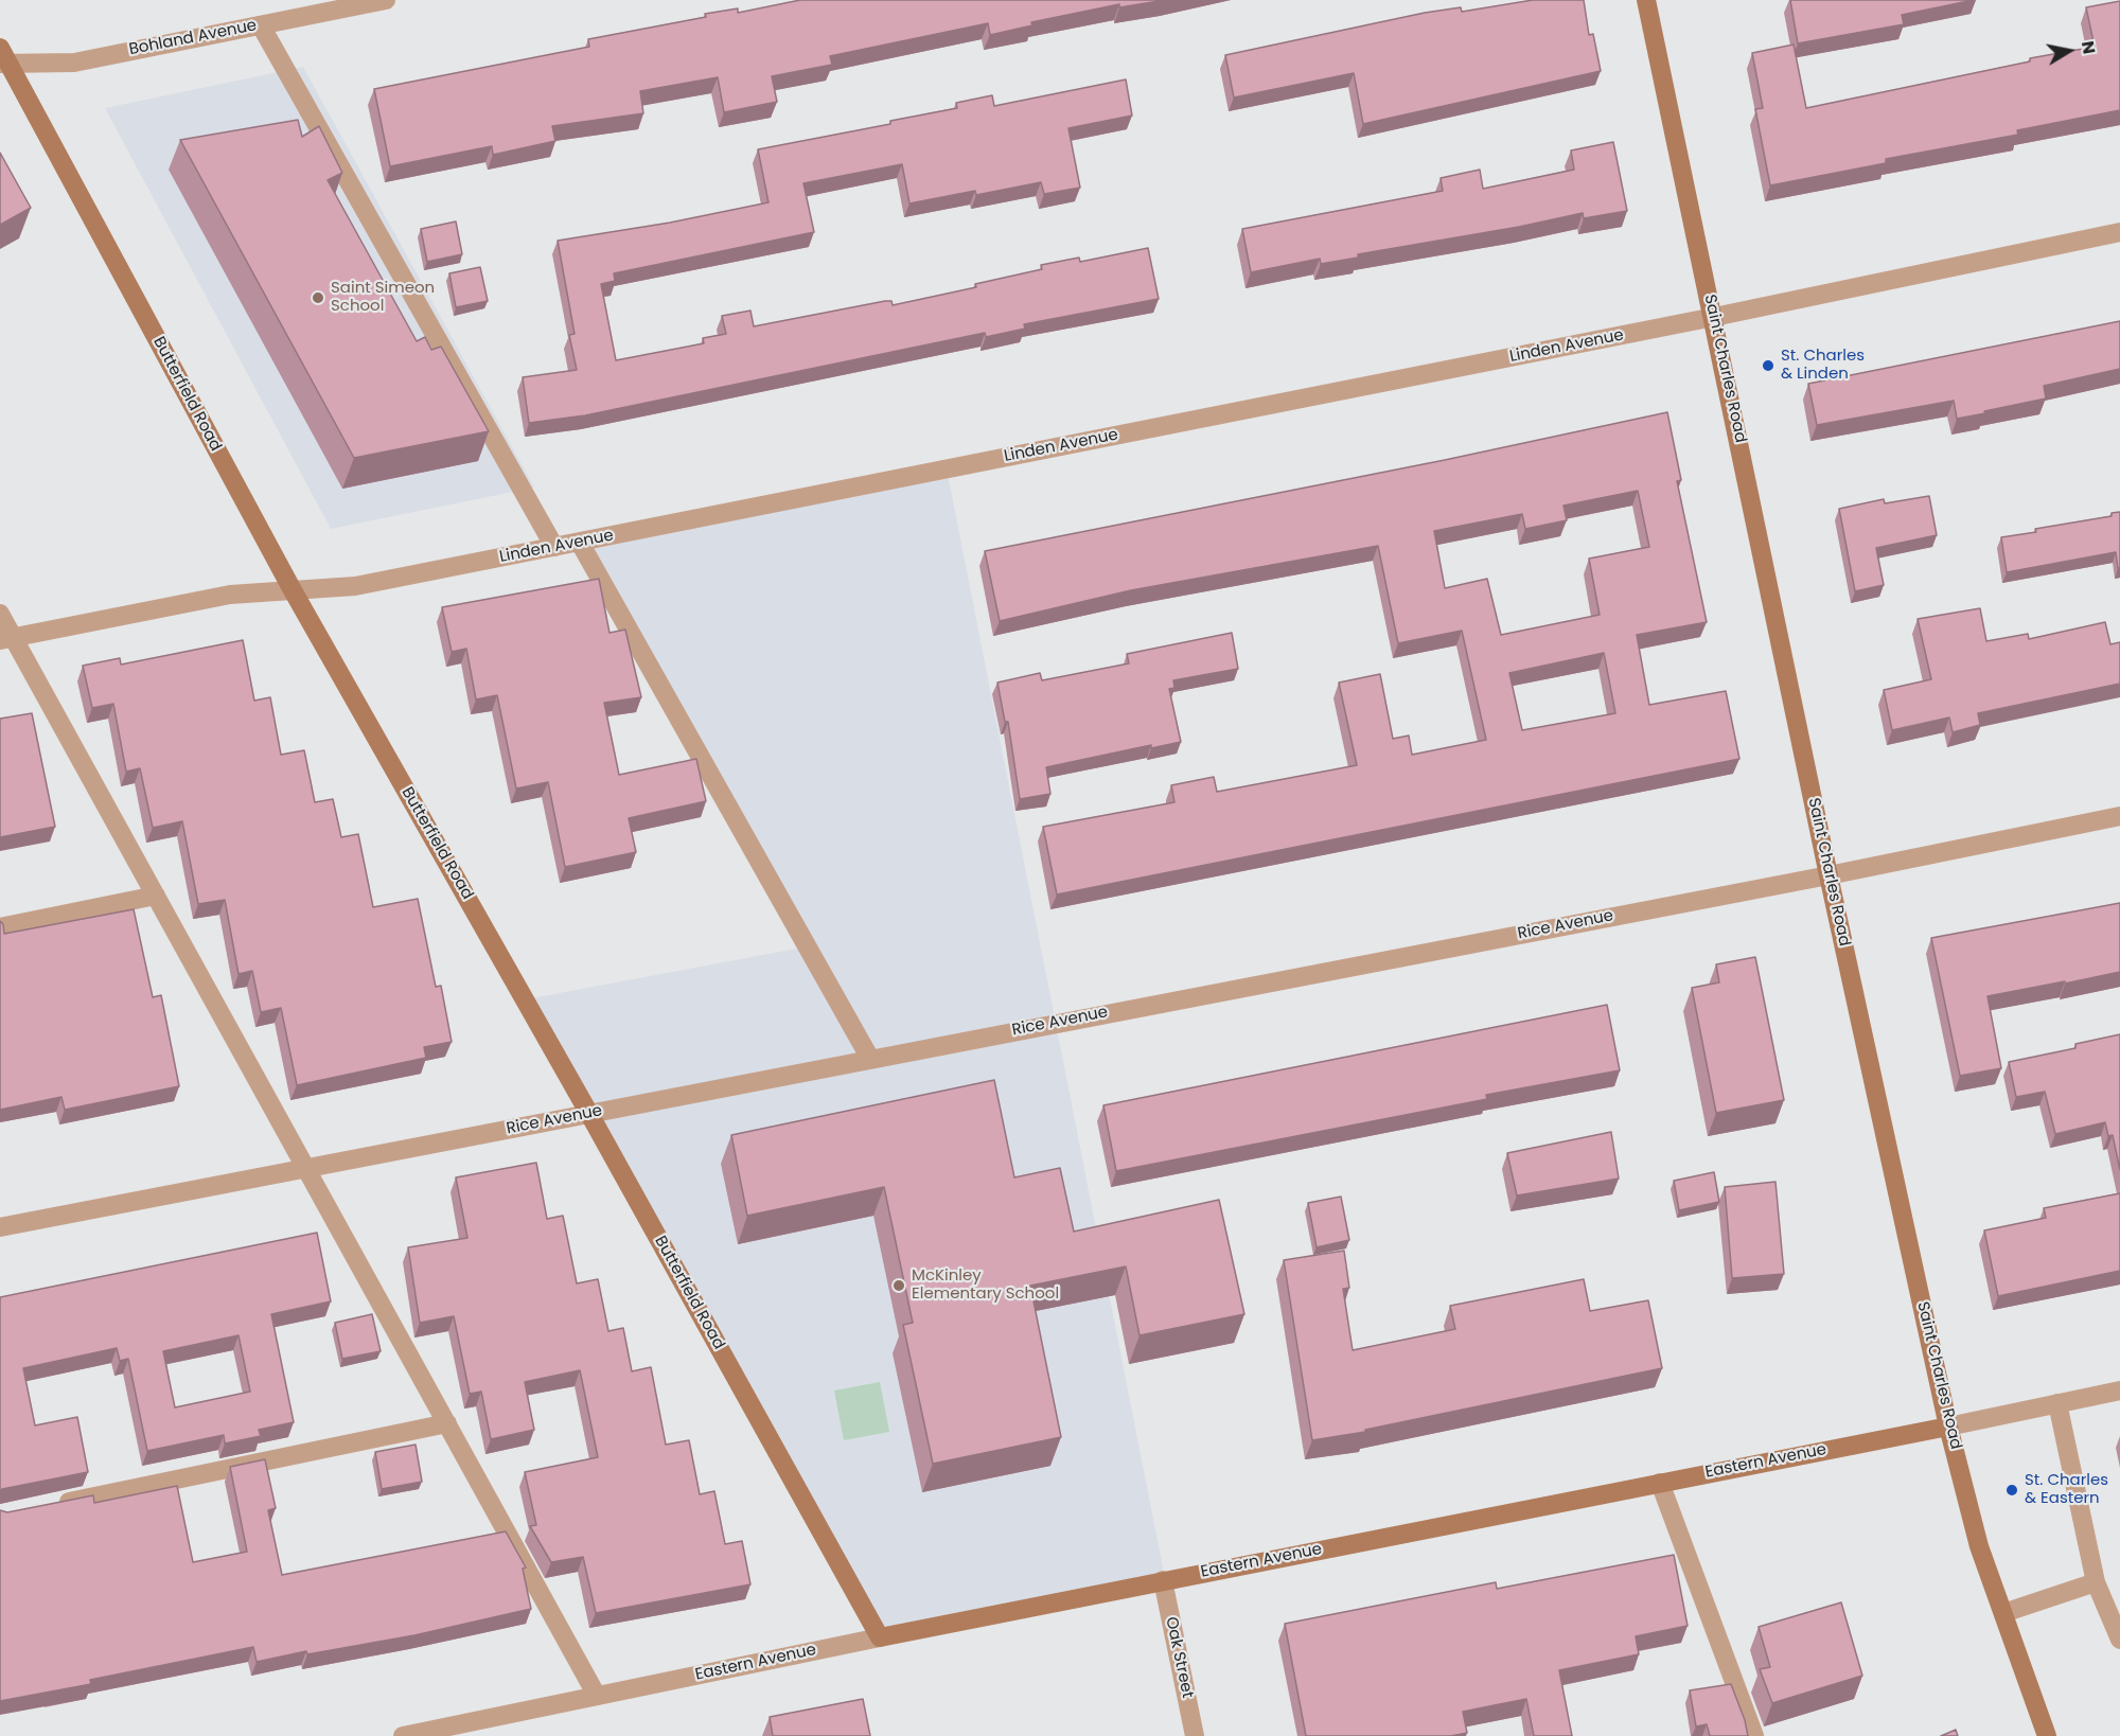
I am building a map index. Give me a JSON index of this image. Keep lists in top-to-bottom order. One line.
{"streets":{"main road":["Saint Charles Road","Butterfield Road","Eastern Avenue"],"street":["Bohland Avenue","Linden Avenue","Rice Avenue","Oak Street"]},"crossings":[["Bohland Avenue","Butterfield Road"],["Linden Avenue","Saint Charles Road"],["Linden Avenue","Butterfield Road"],["Saint Charles Road","Rice Avenue"],["Saint Charles Road","Eastern Avenue"],["Butterfield Road","Rice Avenue"],["Butterfield Road","Eastern Avenue"],["Eastern Avenue","Oak Street"]],"places":["Saint Simeon School","St. Charles & Linden","McKinley Elementary School","St. Charles & Eastern"],"north":"right"}
